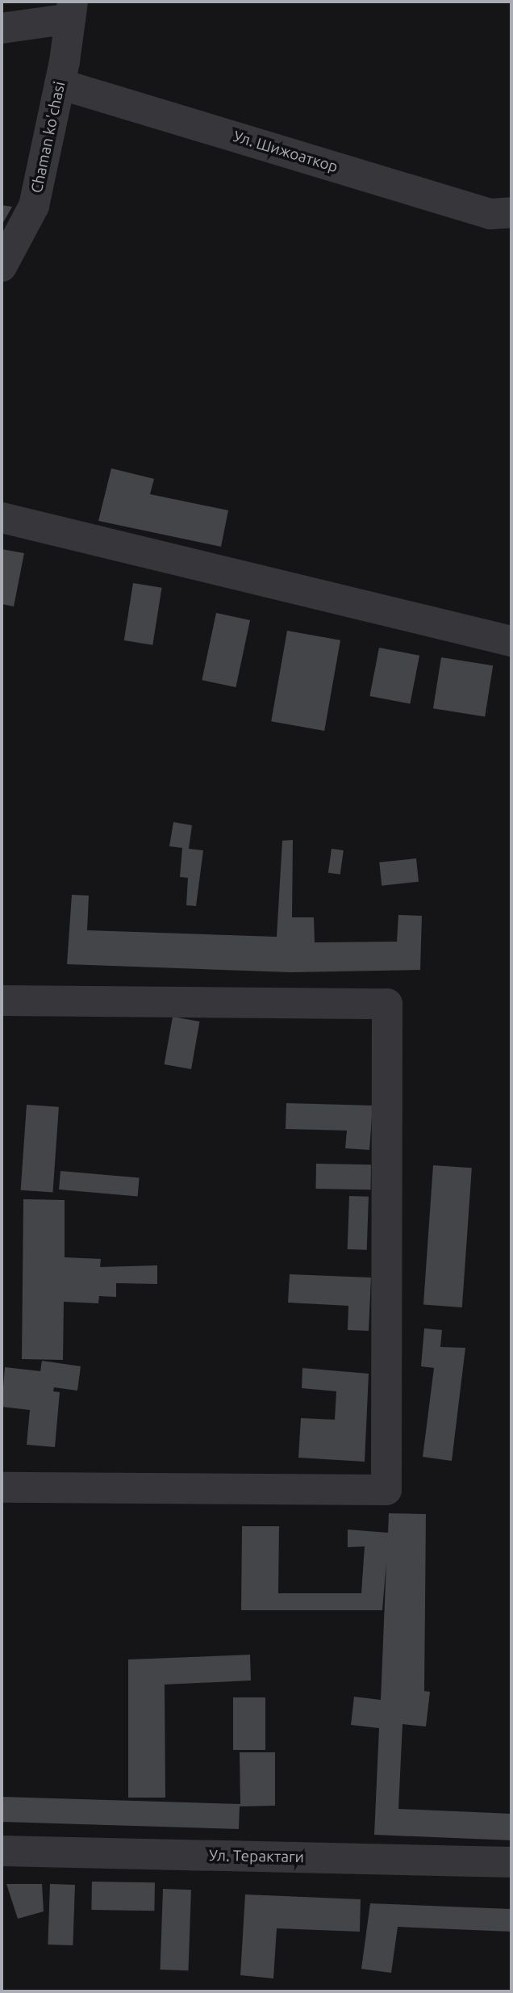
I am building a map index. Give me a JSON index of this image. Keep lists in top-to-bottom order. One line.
{"streets":{"street":["Chaman ko'chasi","Ул. Шижоаткор","Ул. Терактаги"]},"crossings":[["Chaman ko'chasi","Ул. Шижоаткор"]]}
